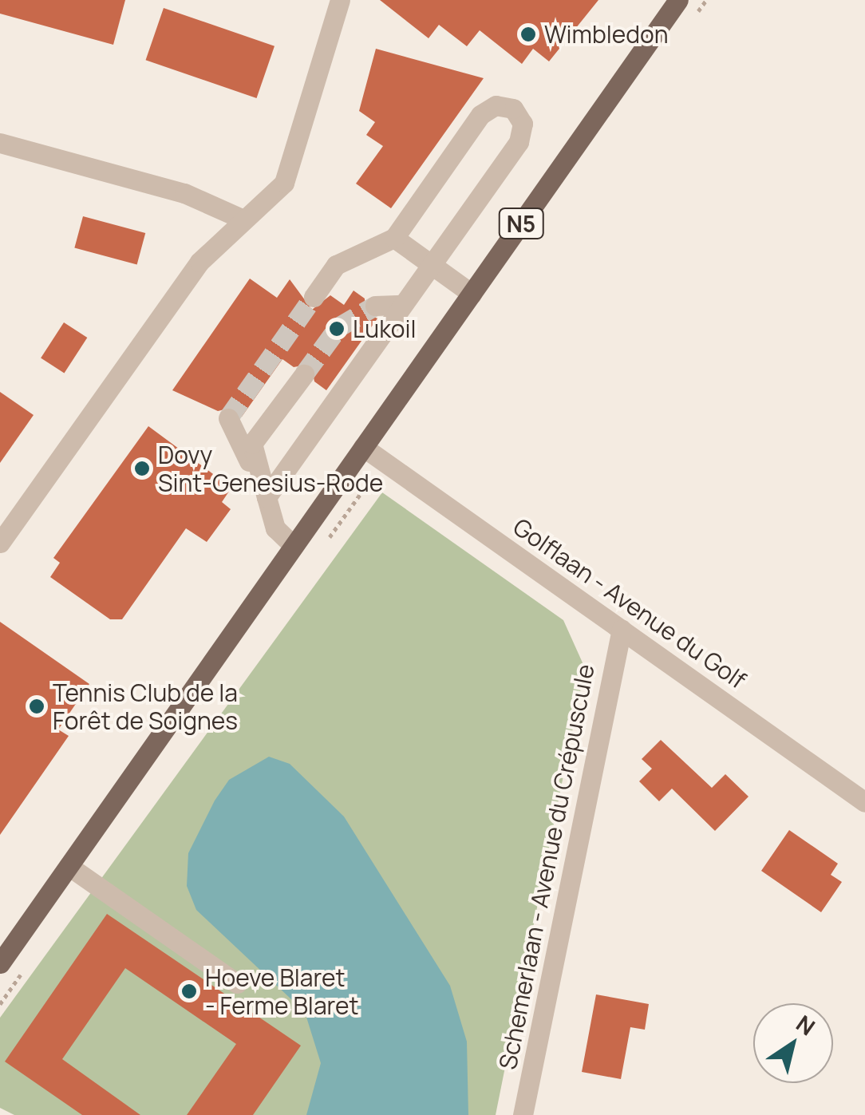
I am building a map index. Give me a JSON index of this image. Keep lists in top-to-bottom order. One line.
{"streets":{"main road":["N5"],"street":["Golflaan - Avenue du Golf","Schemerlaan - Avenue du Crépuscule"]},"crossings":[["N5","Golflaan - Avenue du Golf"],["Golflaan - Avenue du Golf","Schemerlaan - Avenue du Crépuscule"]],"places":["Wimbledon","Lukoil","Dovy Sint-Genesius-Rode","Tennis Club de la Forêt de Soignes","Hoeve Blaret - Ferme Blaret"],"north":"top right"}
